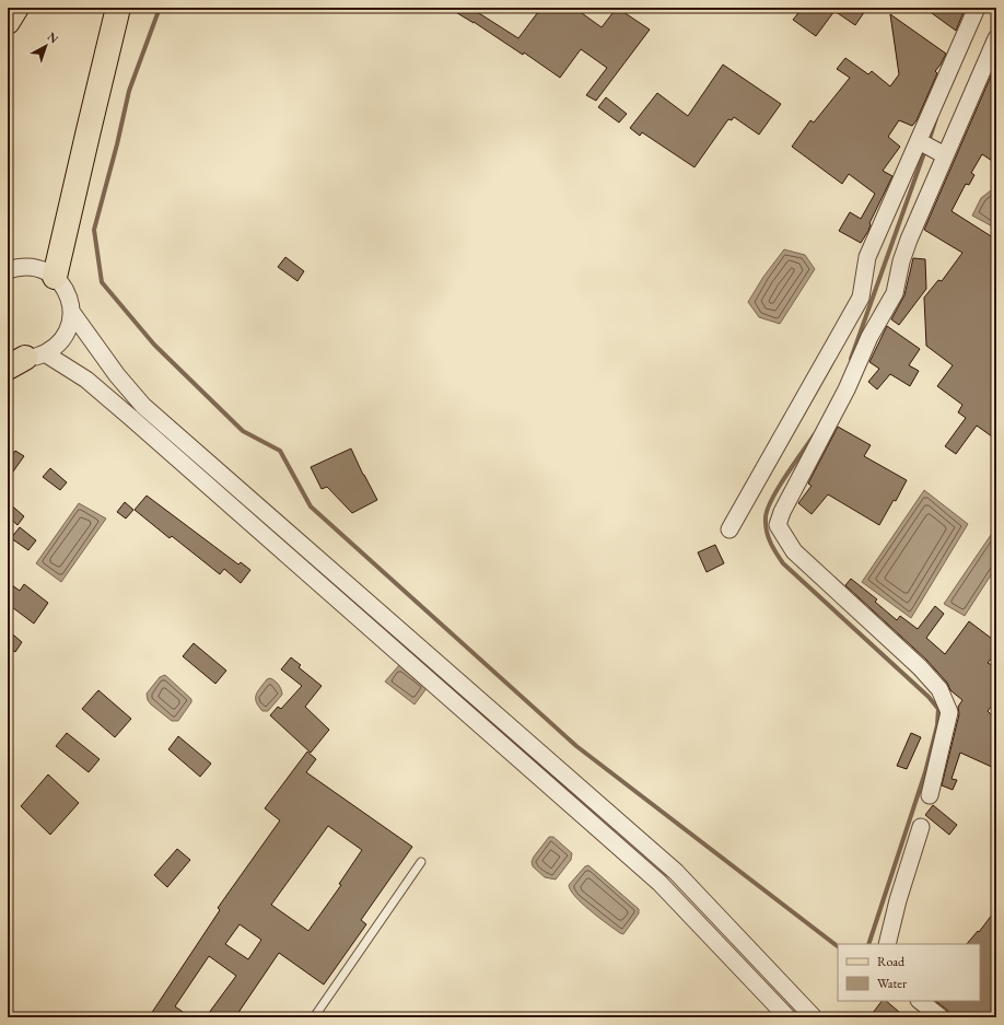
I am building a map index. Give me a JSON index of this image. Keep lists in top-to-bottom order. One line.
{"legend":["Road","Water"],"north":"top right"}
